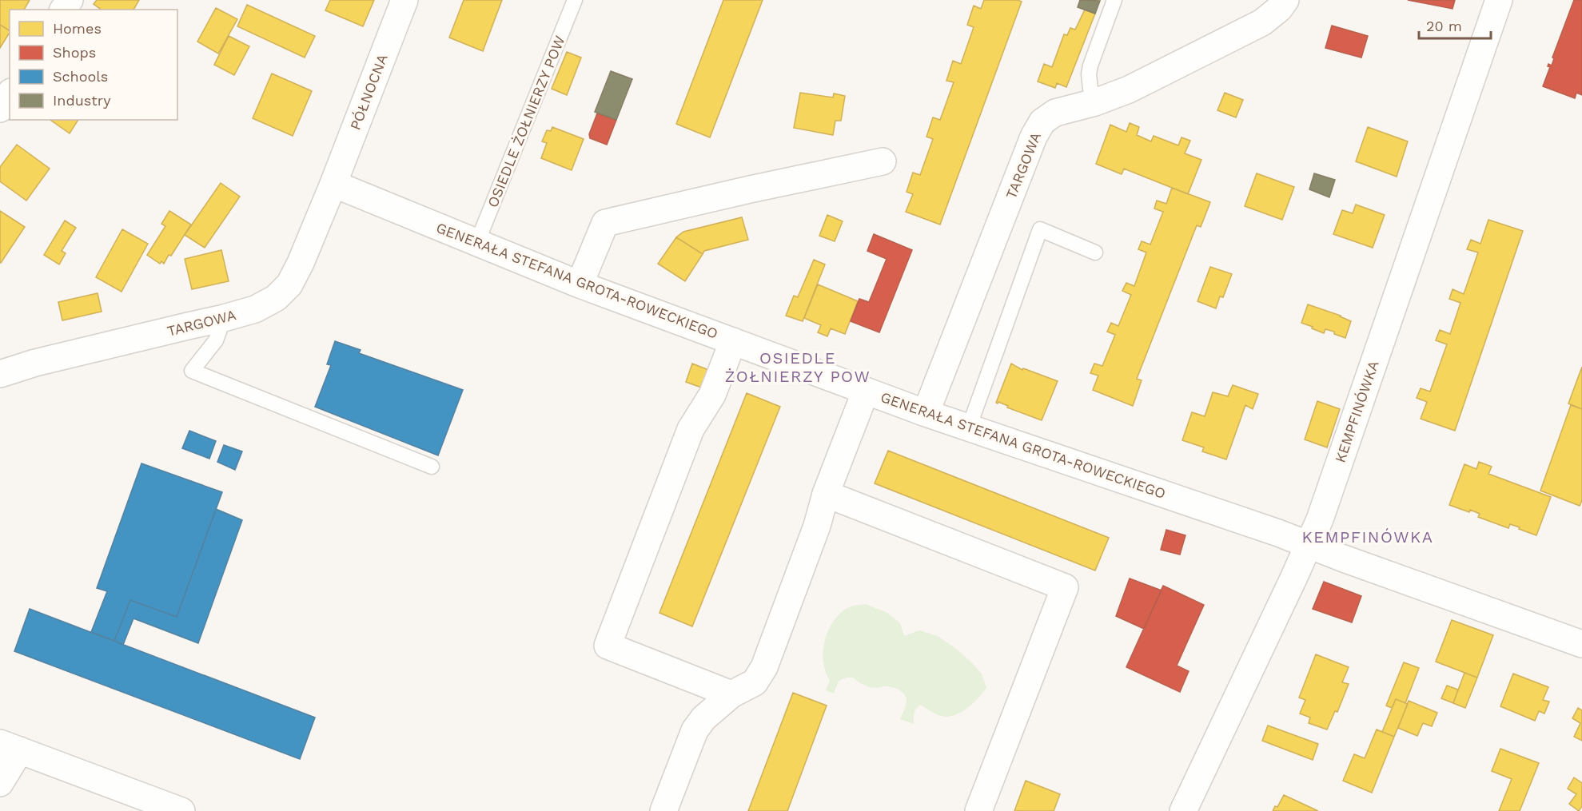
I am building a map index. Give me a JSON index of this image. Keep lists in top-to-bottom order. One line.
{"streets":{"street":["PÓŁNOCNA","TARGOWA","GENERAŁA STEFANA GROTA-ROWECKIEGO","KEMPFINÓWKA"],"lane":["OSIEDLE ŻOŁNIERZY POW"]},"crossings":[["PÓŁNOCNA","TARGOWA"],["PÓŁNOCNA","GENERAŁA STEFANA GROTA-ROWECKIEGO"],["OSIEDLE ŻOŁNIERZY POW","GENERAŁA STEFANA GROTA-ROWECKIEGO"],["TARGOWA","GENERAŁA STEFANA GROTA-ROWECKIEGO"],["GENERAŁA STEFANA GROTA-ROWECKIEGO","KEMPFINÓWKA"]],"districts":["OSIEDLE ŻOŁNIERZY POW","KEMPFINÓWKA"],"legend":["Homes","Shops","Schools","Industry"],"scale_bar":"20 m"}
